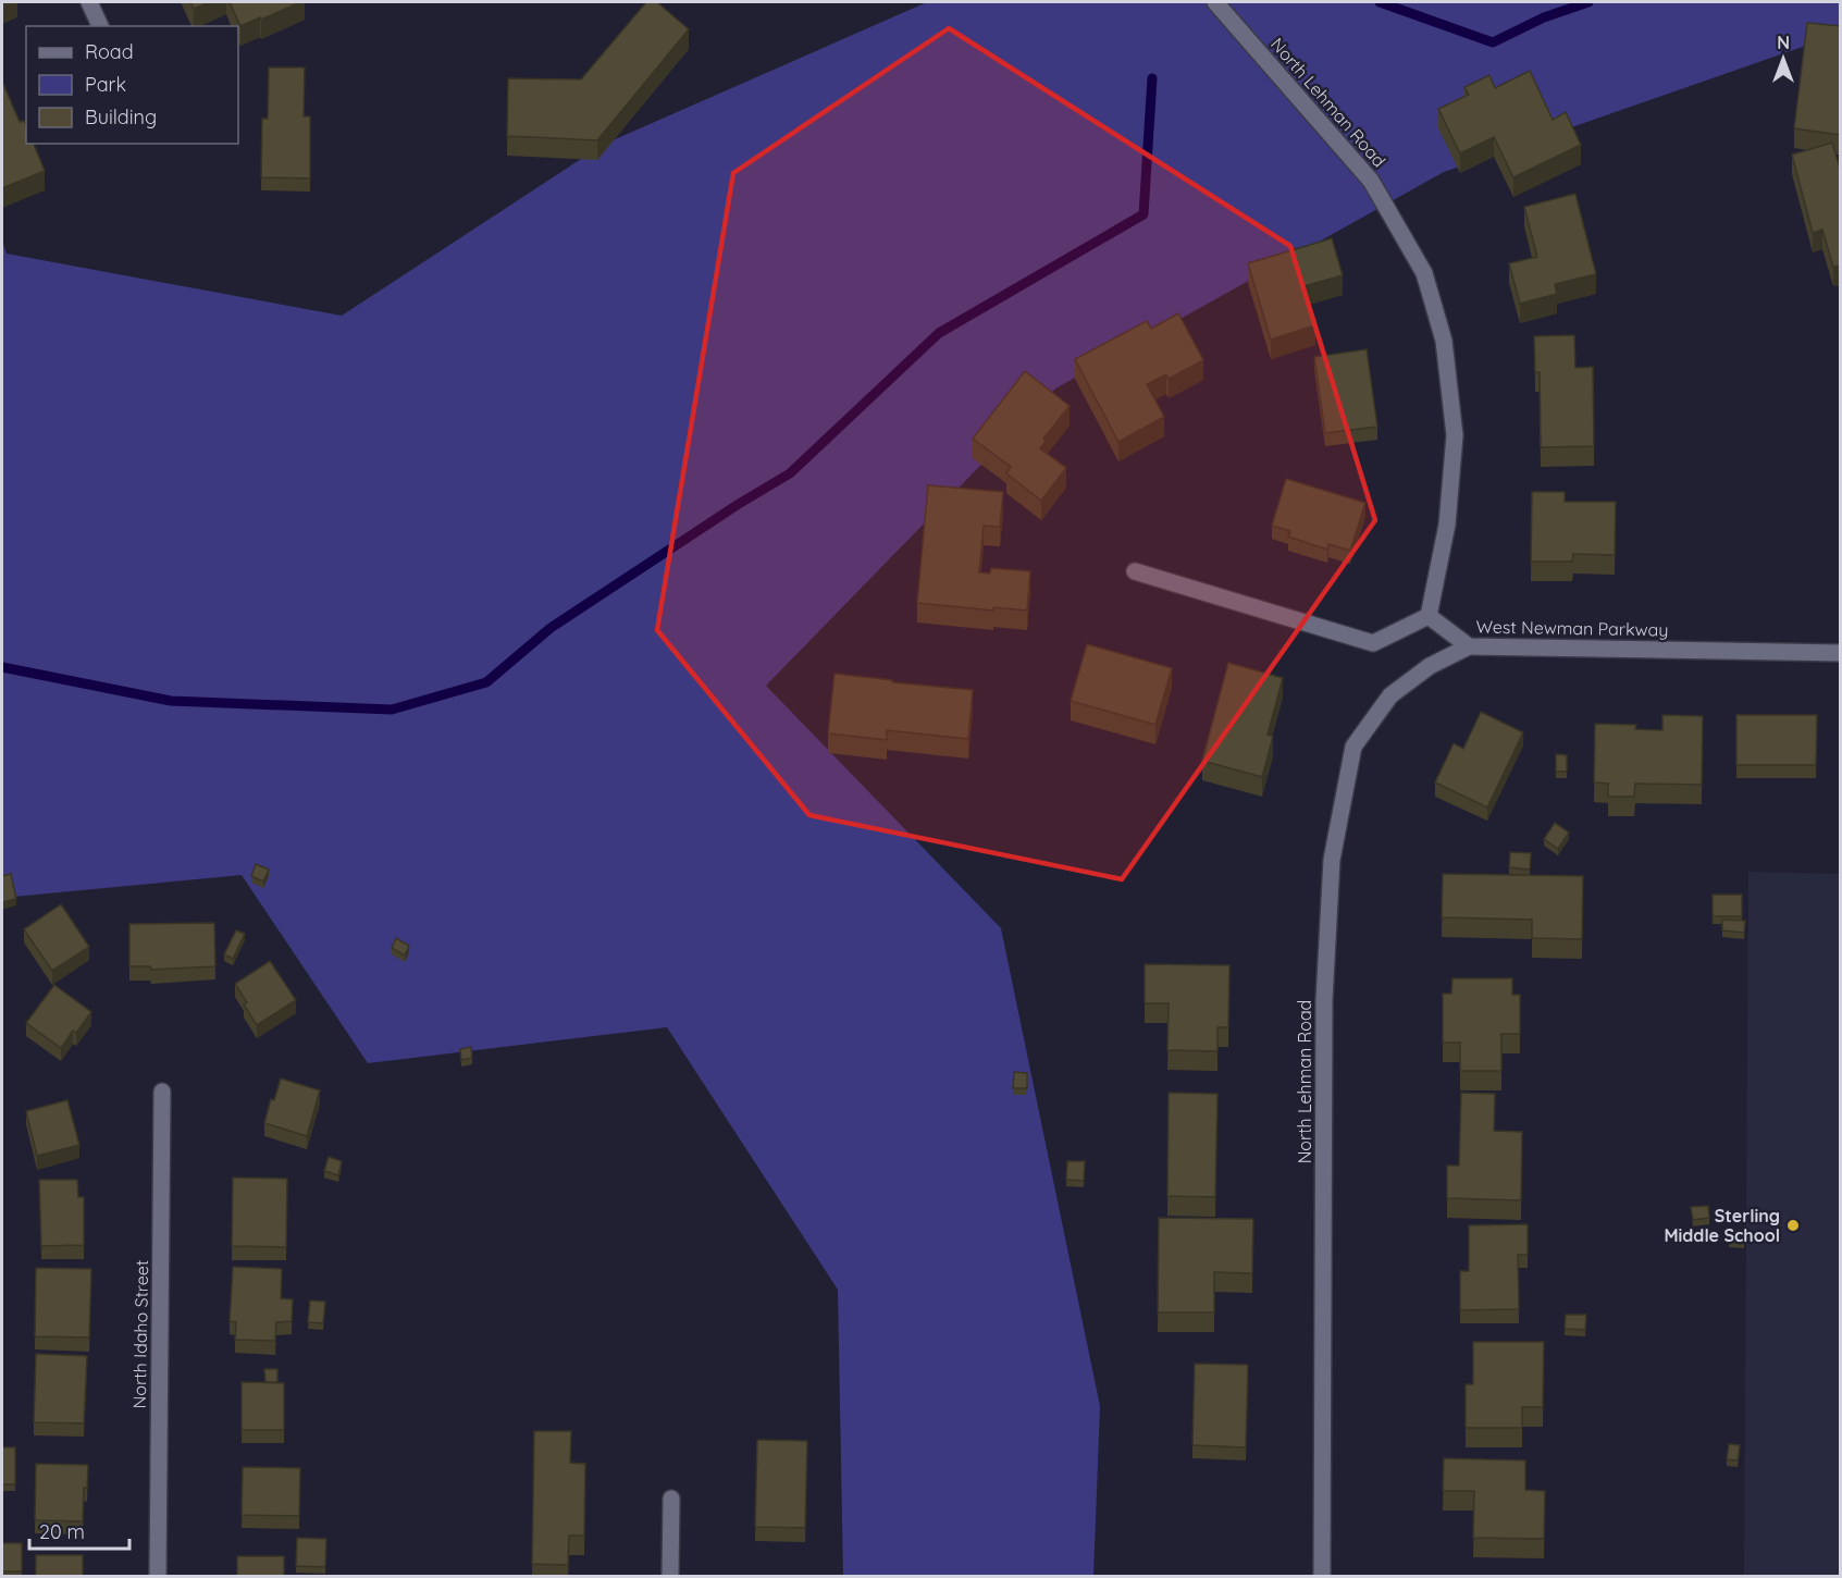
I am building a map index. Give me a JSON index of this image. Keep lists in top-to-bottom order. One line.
{"streets":{"street":["North Lehman Road","West Newman Parkway","North Idaho Street"]},"crossings":[["North Lehman Road","West Newman Parkway"]],"places":["Sterling Middle School"],"legend":["Road","Park","Building"],"scale_bar":"20 m","north":"top"}
